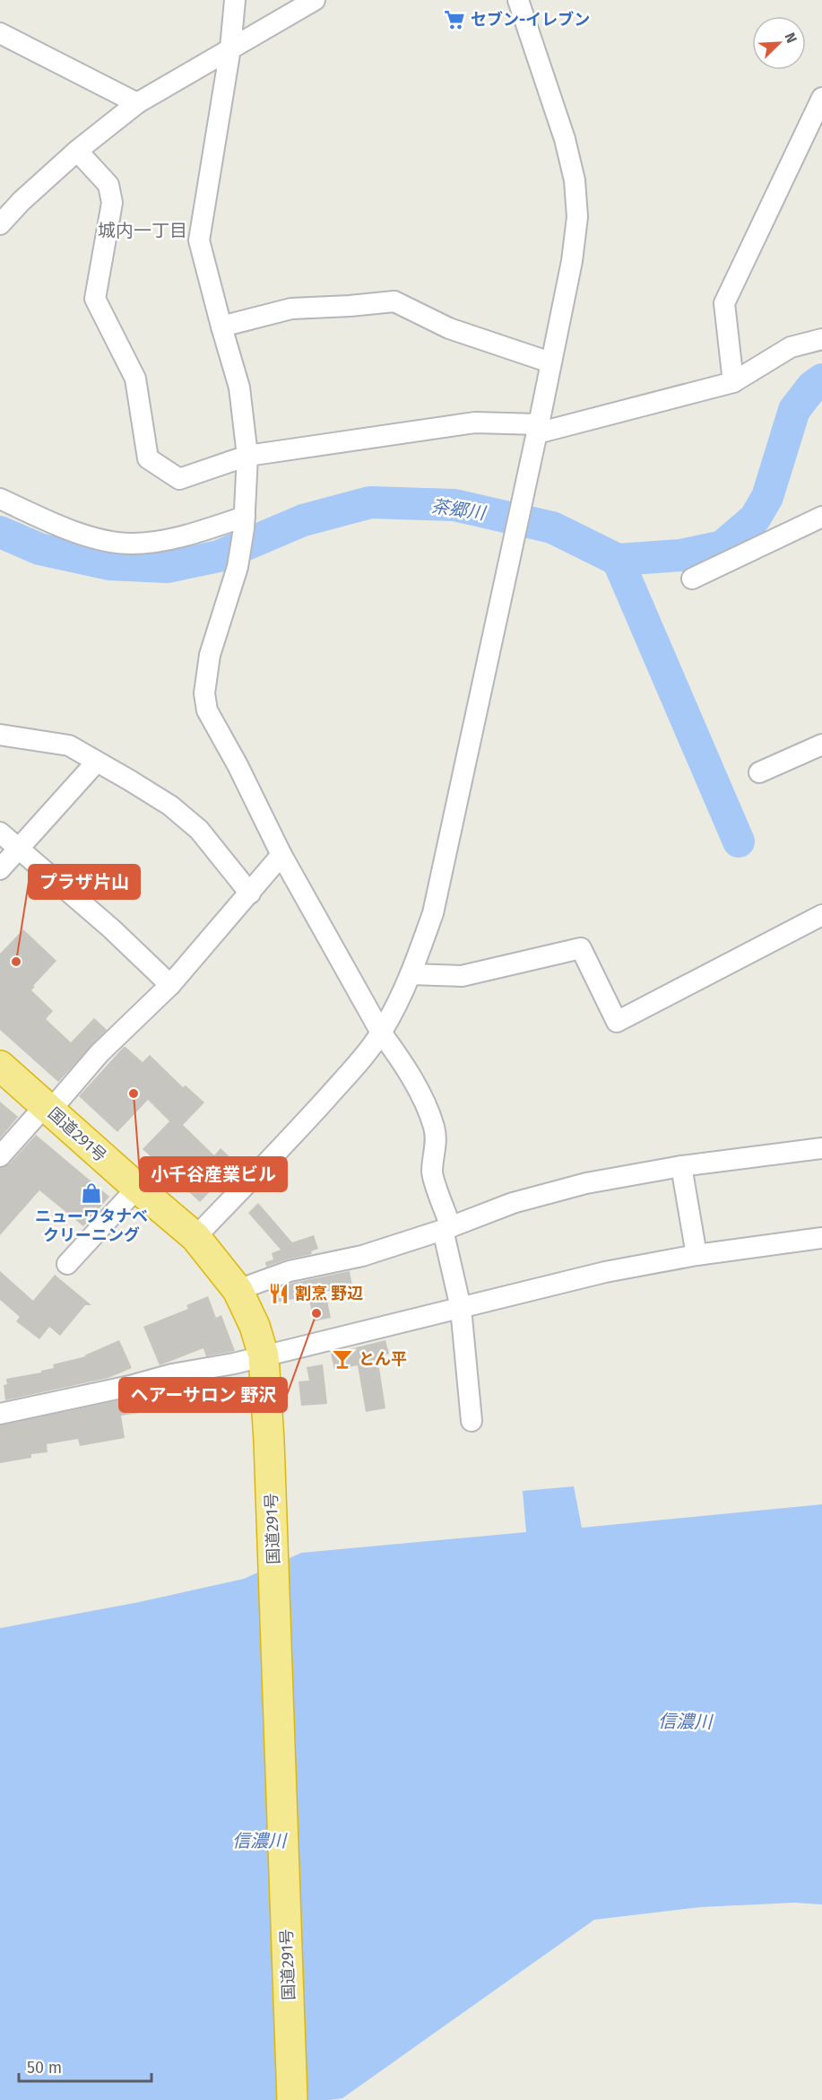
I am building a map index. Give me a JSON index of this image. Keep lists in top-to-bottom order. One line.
{"streets":{"highway":["国道291号"]},"districts":["城内一丁目"],"water":["茶郷川","信濃川"],"places":{"supermarket":["セブン-イレブン"],"other":["プラザ片山","小千谷産業ビル","ヘアーサロン 野沢"],"shop":["ニューワタナベ クリーニング"],"restaurant":["割烹 野辺"],"bar":["とん平"]},"scale_bar":"50 m","north":"top right"}
